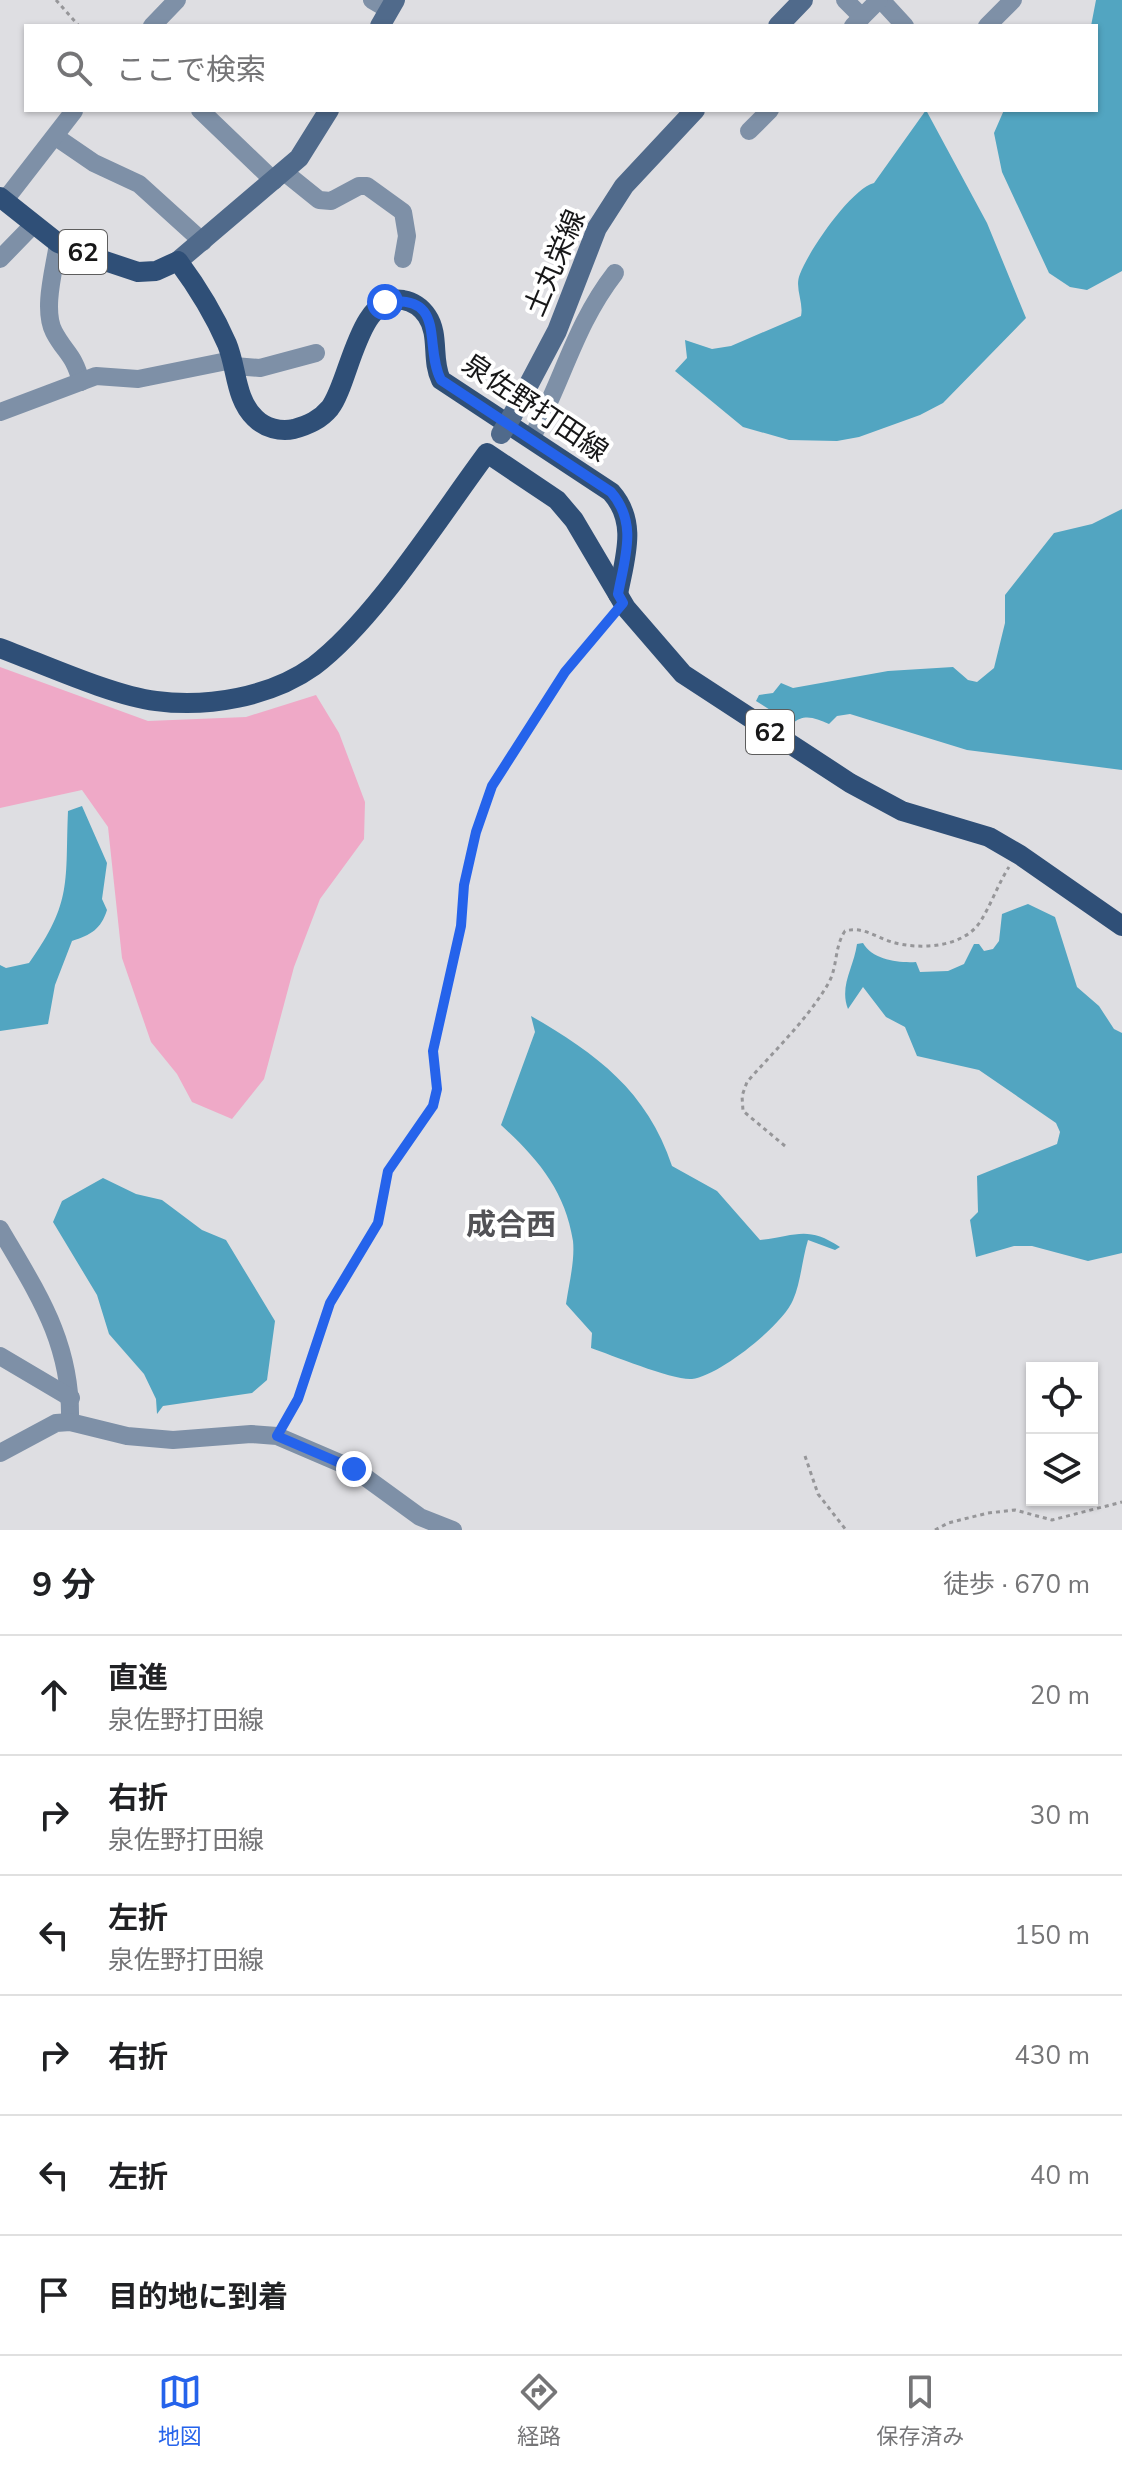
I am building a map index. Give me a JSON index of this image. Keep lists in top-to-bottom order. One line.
{"streets":{"main road":["62","土丸栄線","泉佐野打田線"]},"crossings":[["62","土丸栄線"],["62","泉佐野打田線"]],"districts":["成合西"],"page":{"search":"ここで検索","heading":["9 分","徒歩 · 670 m"],"list":[["直進","泉佐野打田線","20 m"],["右折","泉佐野打田線","30 m"],["左折","泉佐野打田線","150 m"],["右折","430 m"],["左折","40 m"],"目的地に到着"],"nav":["地図","経路","保存済み"]}}
